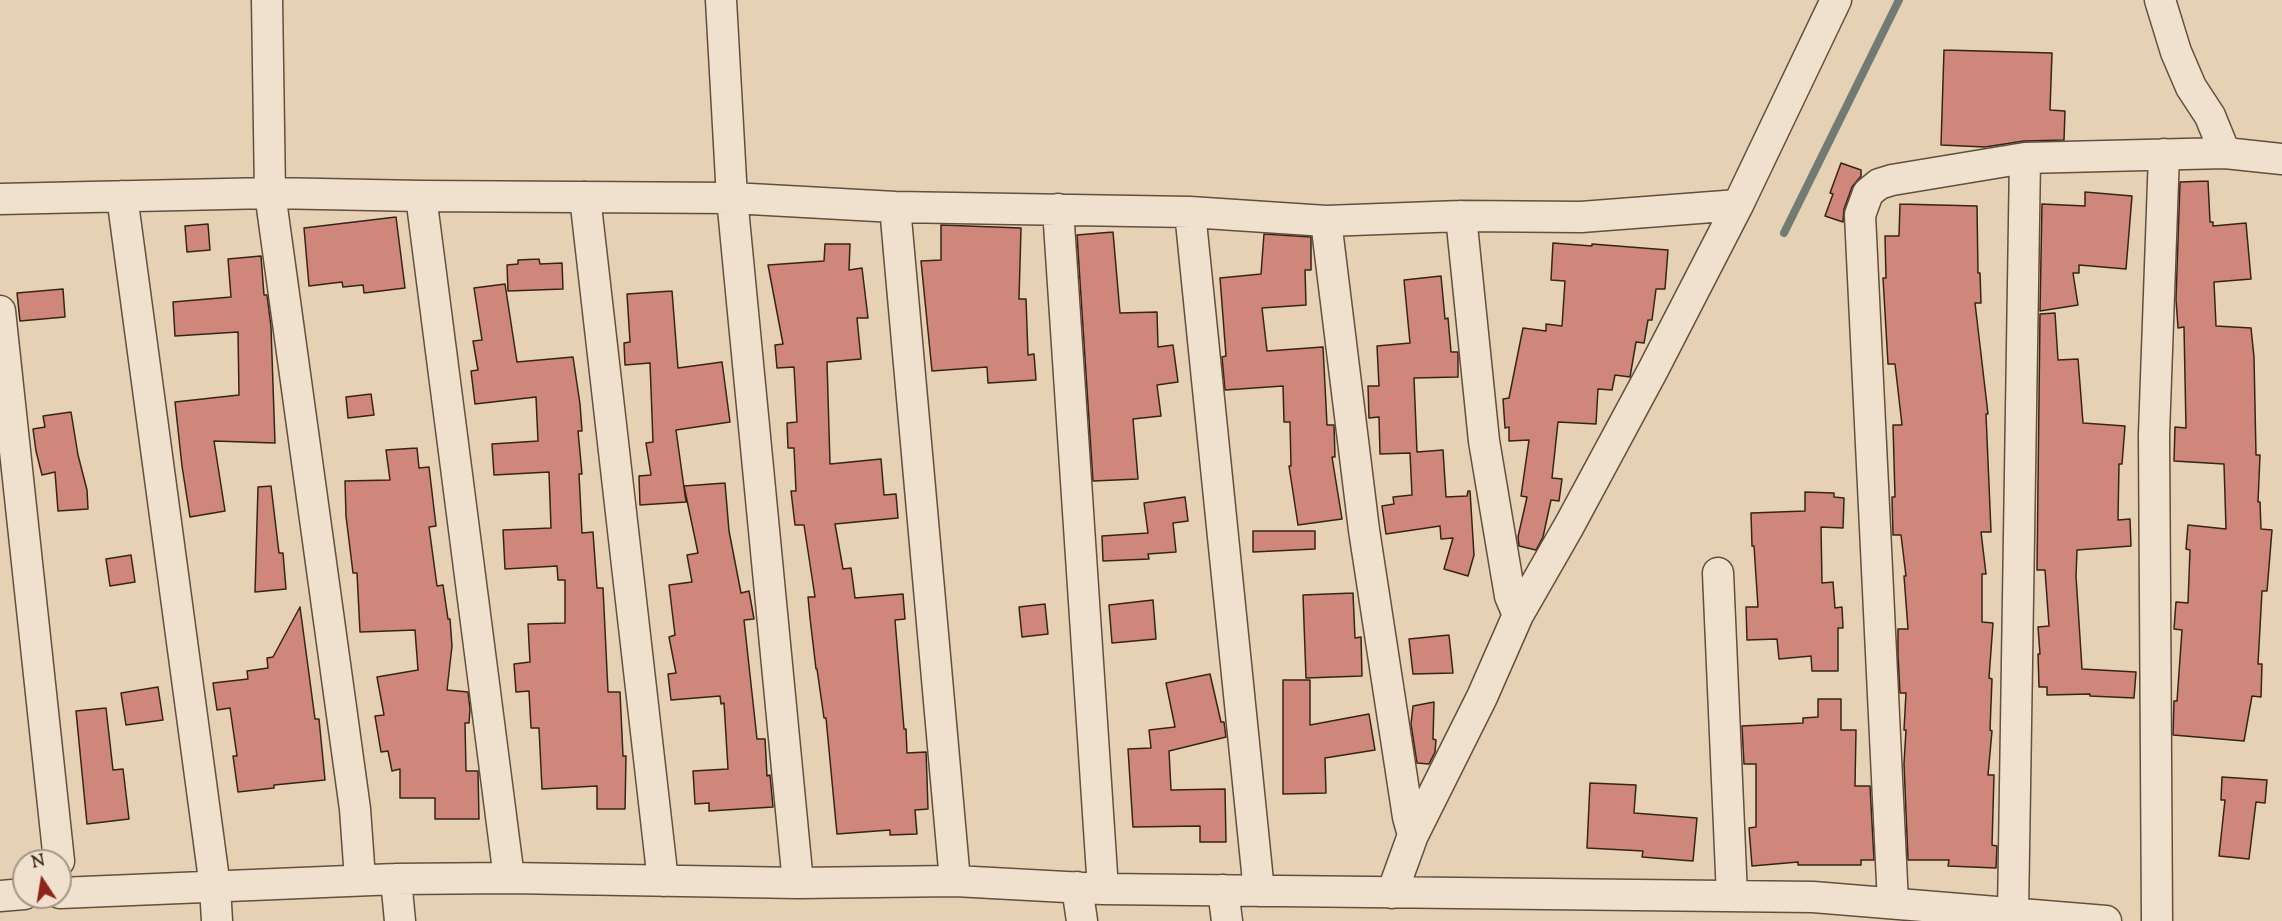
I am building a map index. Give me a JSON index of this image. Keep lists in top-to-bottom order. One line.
{"north":"top"}
